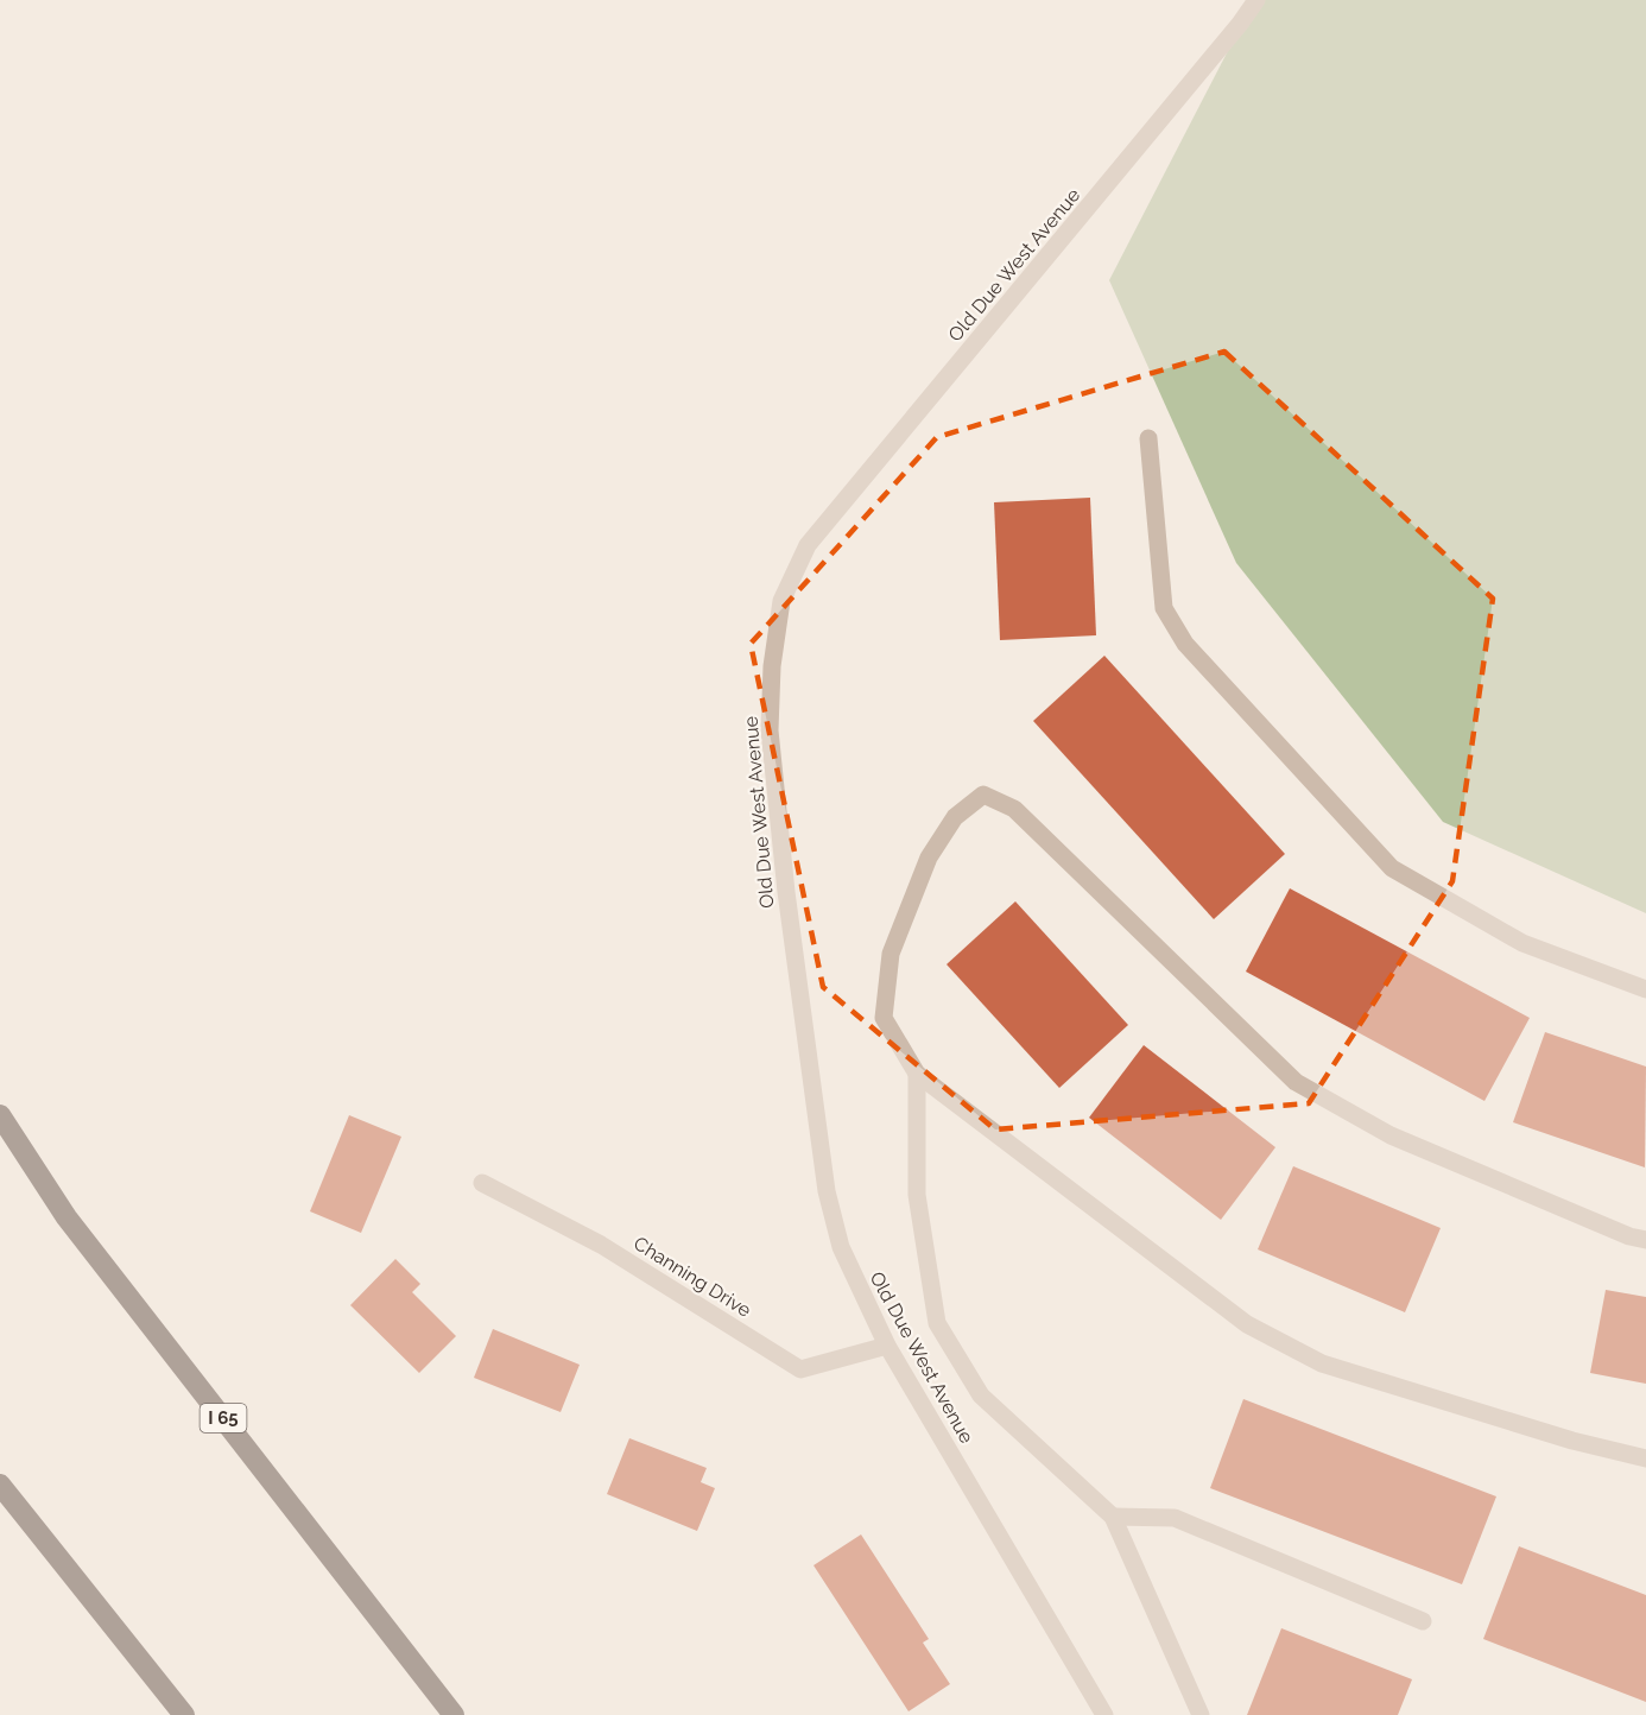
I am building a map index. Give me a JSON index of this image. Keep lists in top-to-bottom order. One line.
{"streets":{"highway":["I 65"],"street":["Old Due West Avenue","Channing Drive"]},"crossings":[["Old Due West Avenue","Channing Drive"]]}
